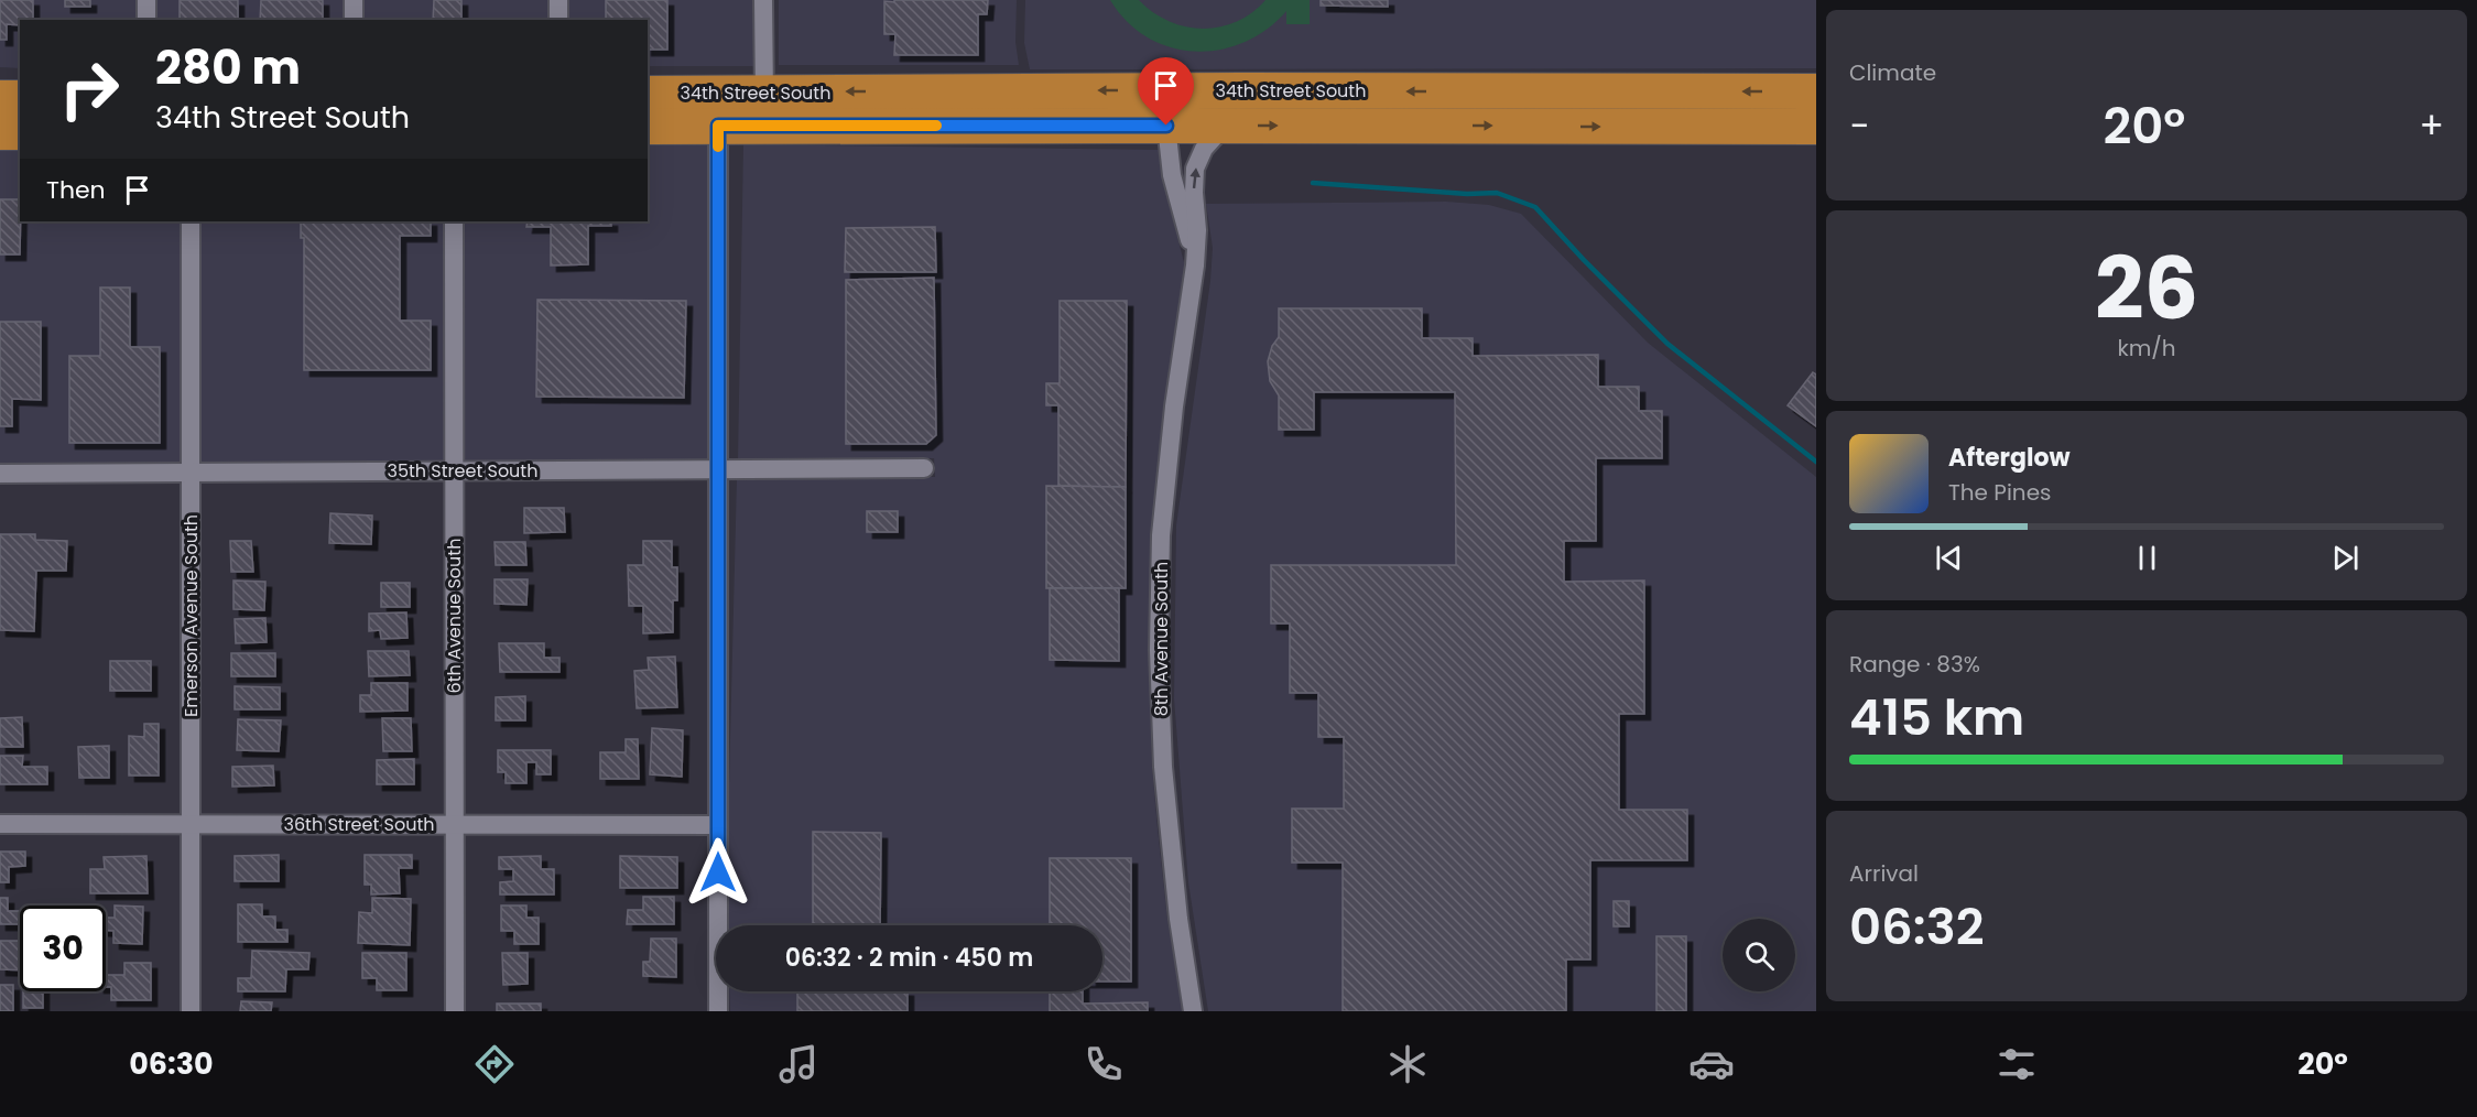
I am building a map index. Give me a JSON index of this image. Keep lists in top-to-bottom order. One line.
{"streets":{"highway":["34th Street South"],"street":["35th Street South","Emerson Avenue South","6th Avenue South","8th Avenue South","36th Street South"]},"crossings":[["34th Street South","8th Avenue South"],["35th Street South","Emerson Avenue South"],["35th Street South","6th Avenue South"],["Emerson Avenue South","36th Street South"],["6th Avenue South","36th Street South"]],"page":{"tile":["Climate",["26","km/h"],["Range · 83%","415 km"],["Arrival","06:32"]],"turn":["280 m","34th Street South"],"heat":["−","20°","+"],"then":"Then","song":["Afterglow","The Pines"],"limit":"30","trip":"06:32 · 2 min · 450 m","tabs":["06:30","20°"]}}
